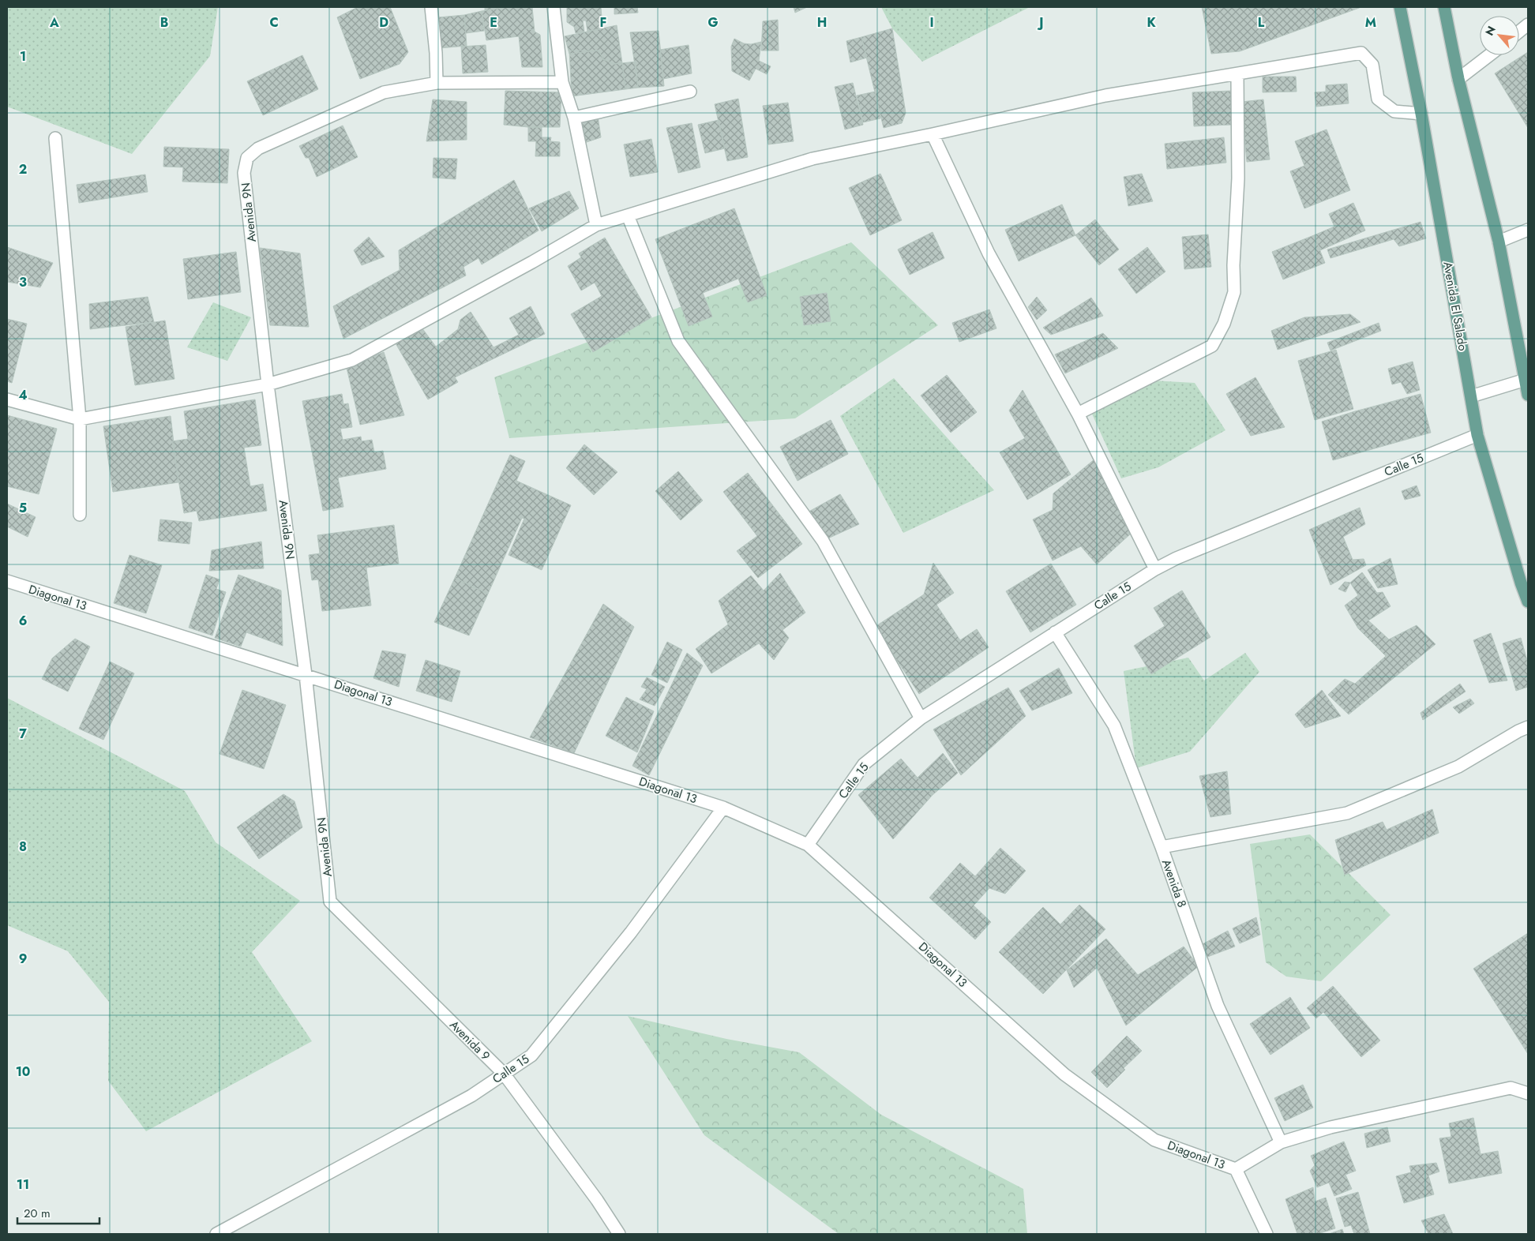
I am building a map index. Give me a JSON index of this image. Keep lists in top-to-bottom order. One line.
{"streets":{"main road":["Avenida El Salado"],"street":["Avenida 9N","Calle 15","Diagonal 13","Avenida 8","Avenida 9"]},"crossings":[["Avenida 9N","Diagonal 13"],["Avenida 9N","Avenida 9"],["Avenida El Salado","Calle 15"],["Calle 15","Diagonal 13"],["Calle 15","Avenida 8"],["Calle 15","Avenida 9"]],"scale_bar":"20 m","north":"top left","grid":{"columns":["A","B","C","D","E","F","G","H","I","J","K","L","M"],"rows":["1","2","3","4","5","6","7","8","9","10","11"]}}
